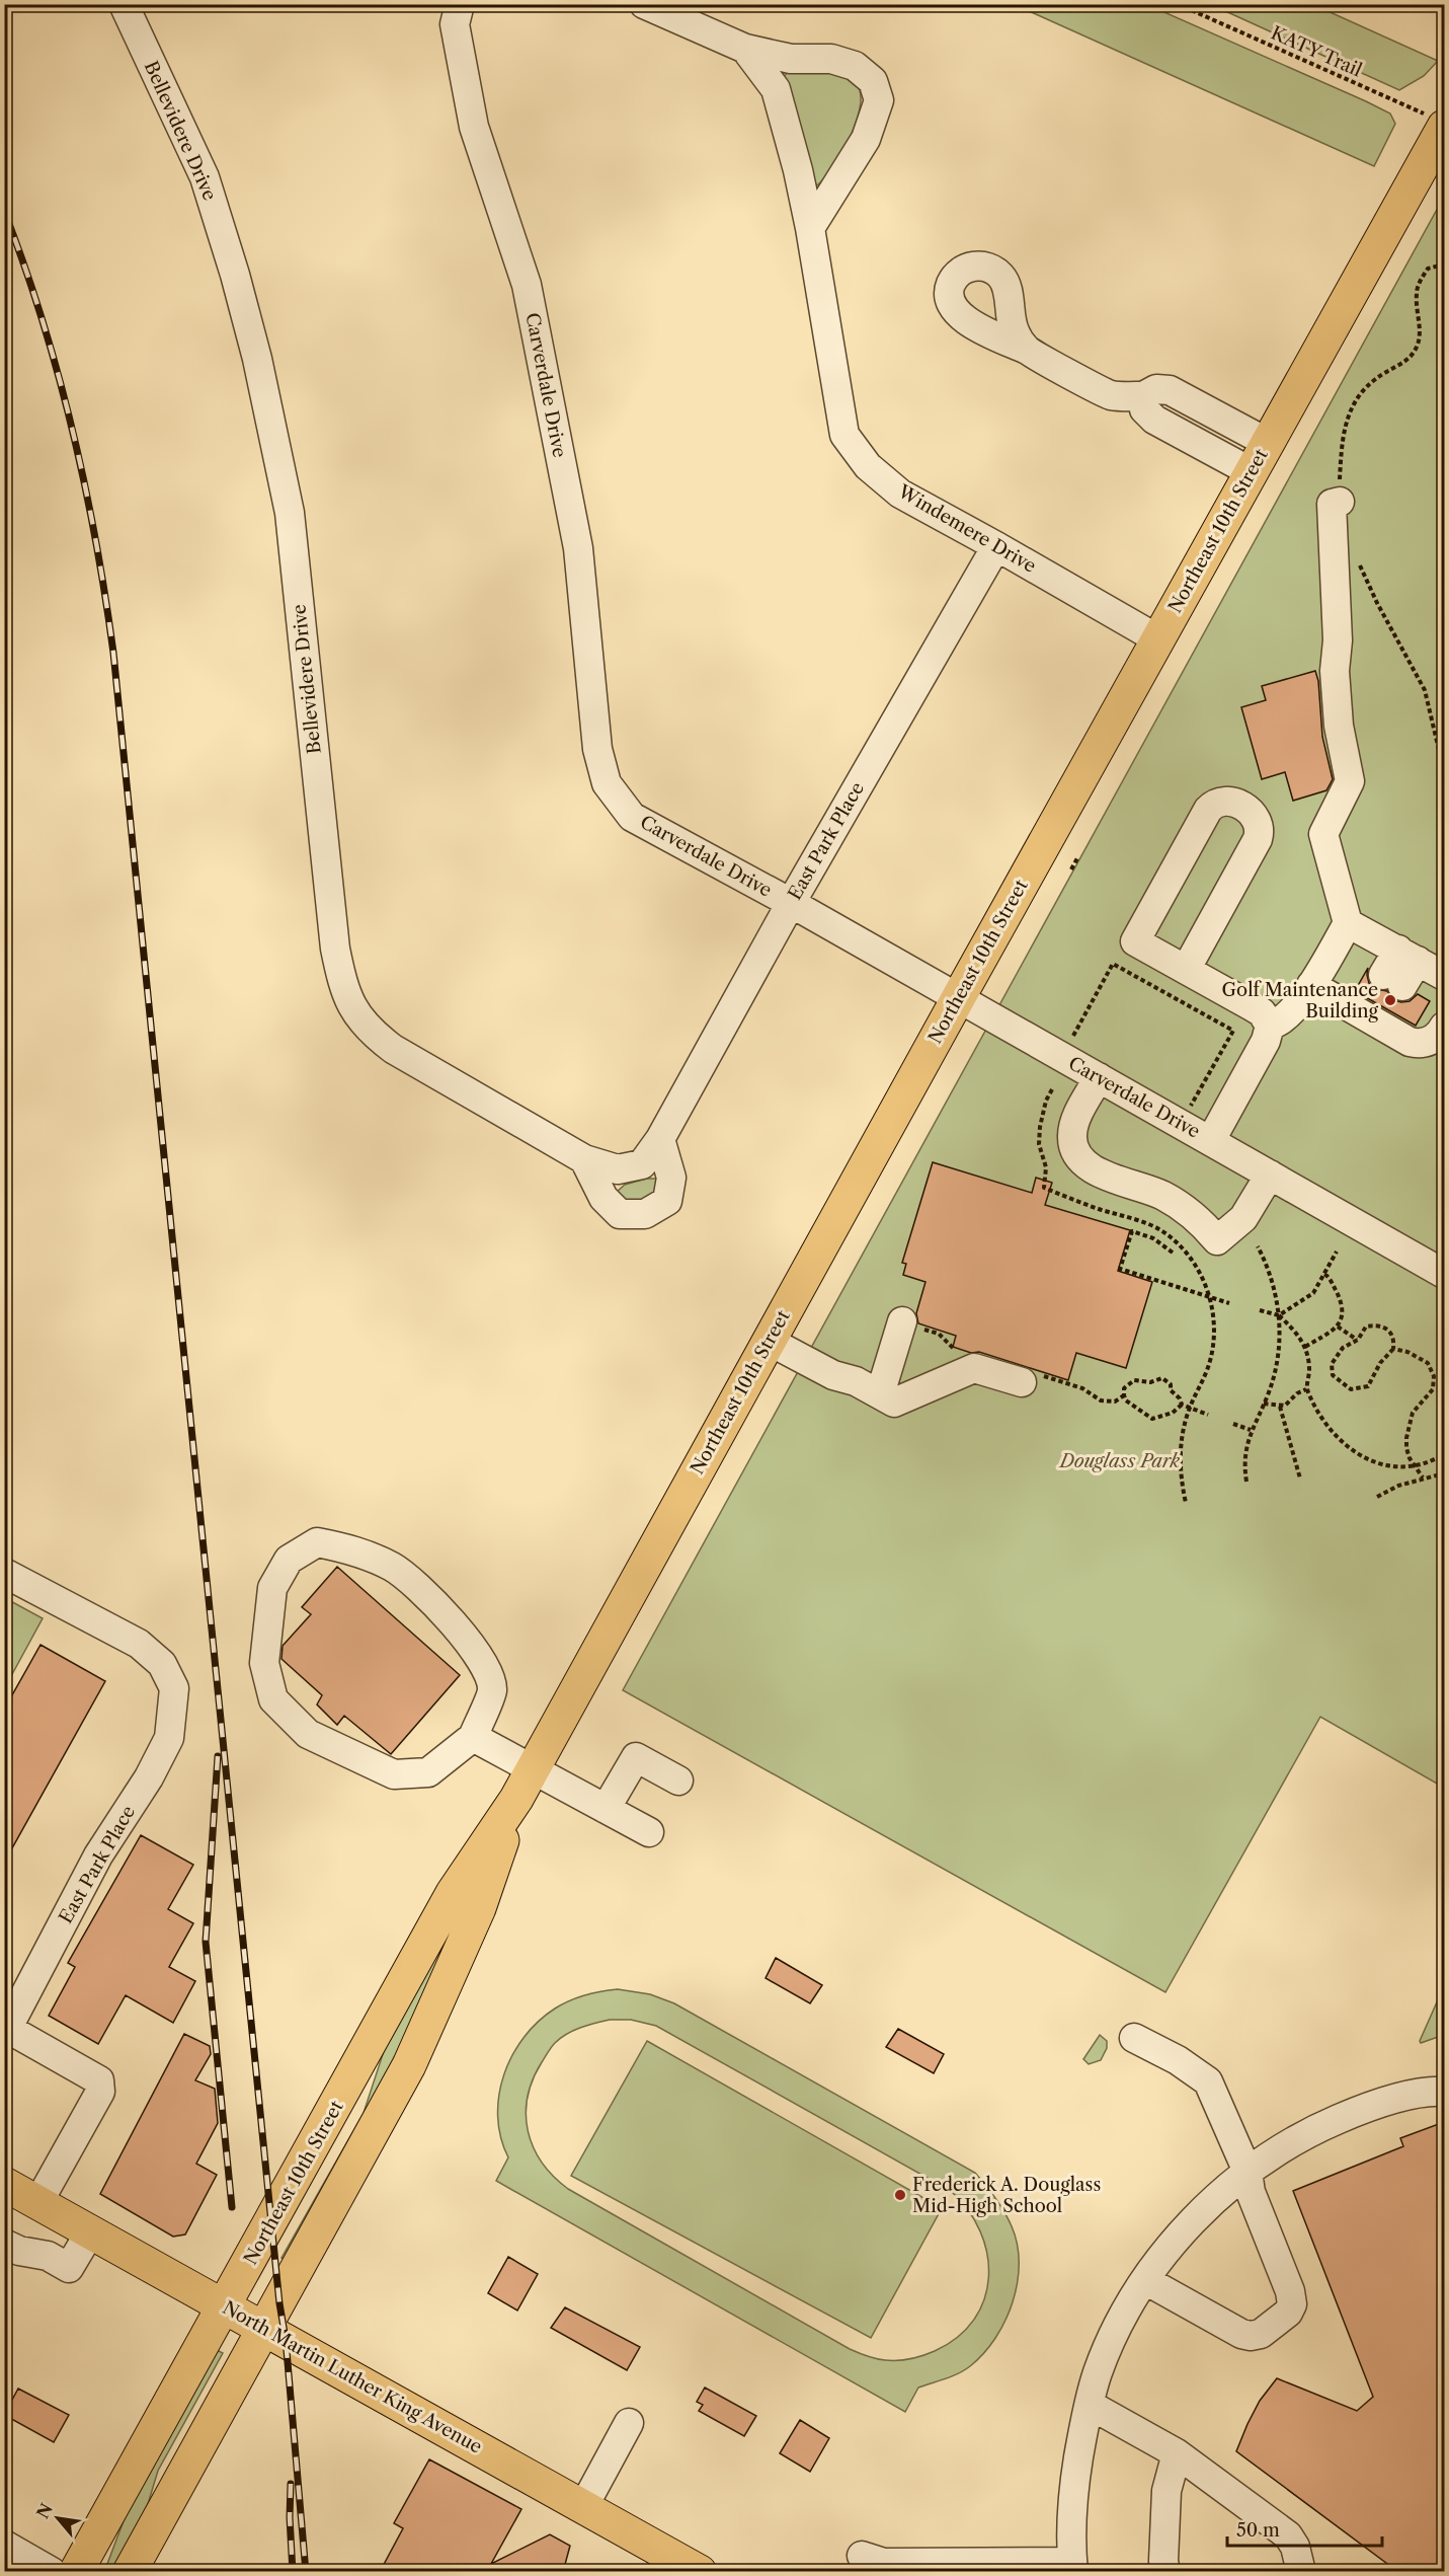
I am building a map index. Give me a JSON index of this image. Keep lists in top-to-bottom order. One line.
{"streets":{"main road":["Northeast 10th Street","North Martin Luther King Avenue"],"street":["Bellevidere Drive","Carverdale Drive","Windemere Drive","East Park Place"],"path":["KATY Trail"]},"crossings":[["KATY Trail","Northeast 10th Street"],["Bellevidere Drive","East Park Place"],["Carverdale Drive","Northeast 10th Street"],["Carverdale Drive","East Park Place"],["Windemere Drive","Northeast 10th Street"],["Windemere Drive","East Park Place"],["Northeast 10th Street","North Martin Luther King Avenue"]],"parks":["Douglass Park"],"places":["Golf Maintenance Building","Frederick A. Douglass Mid-High School"],"scale_bar":"50 m","north":"top left"}
